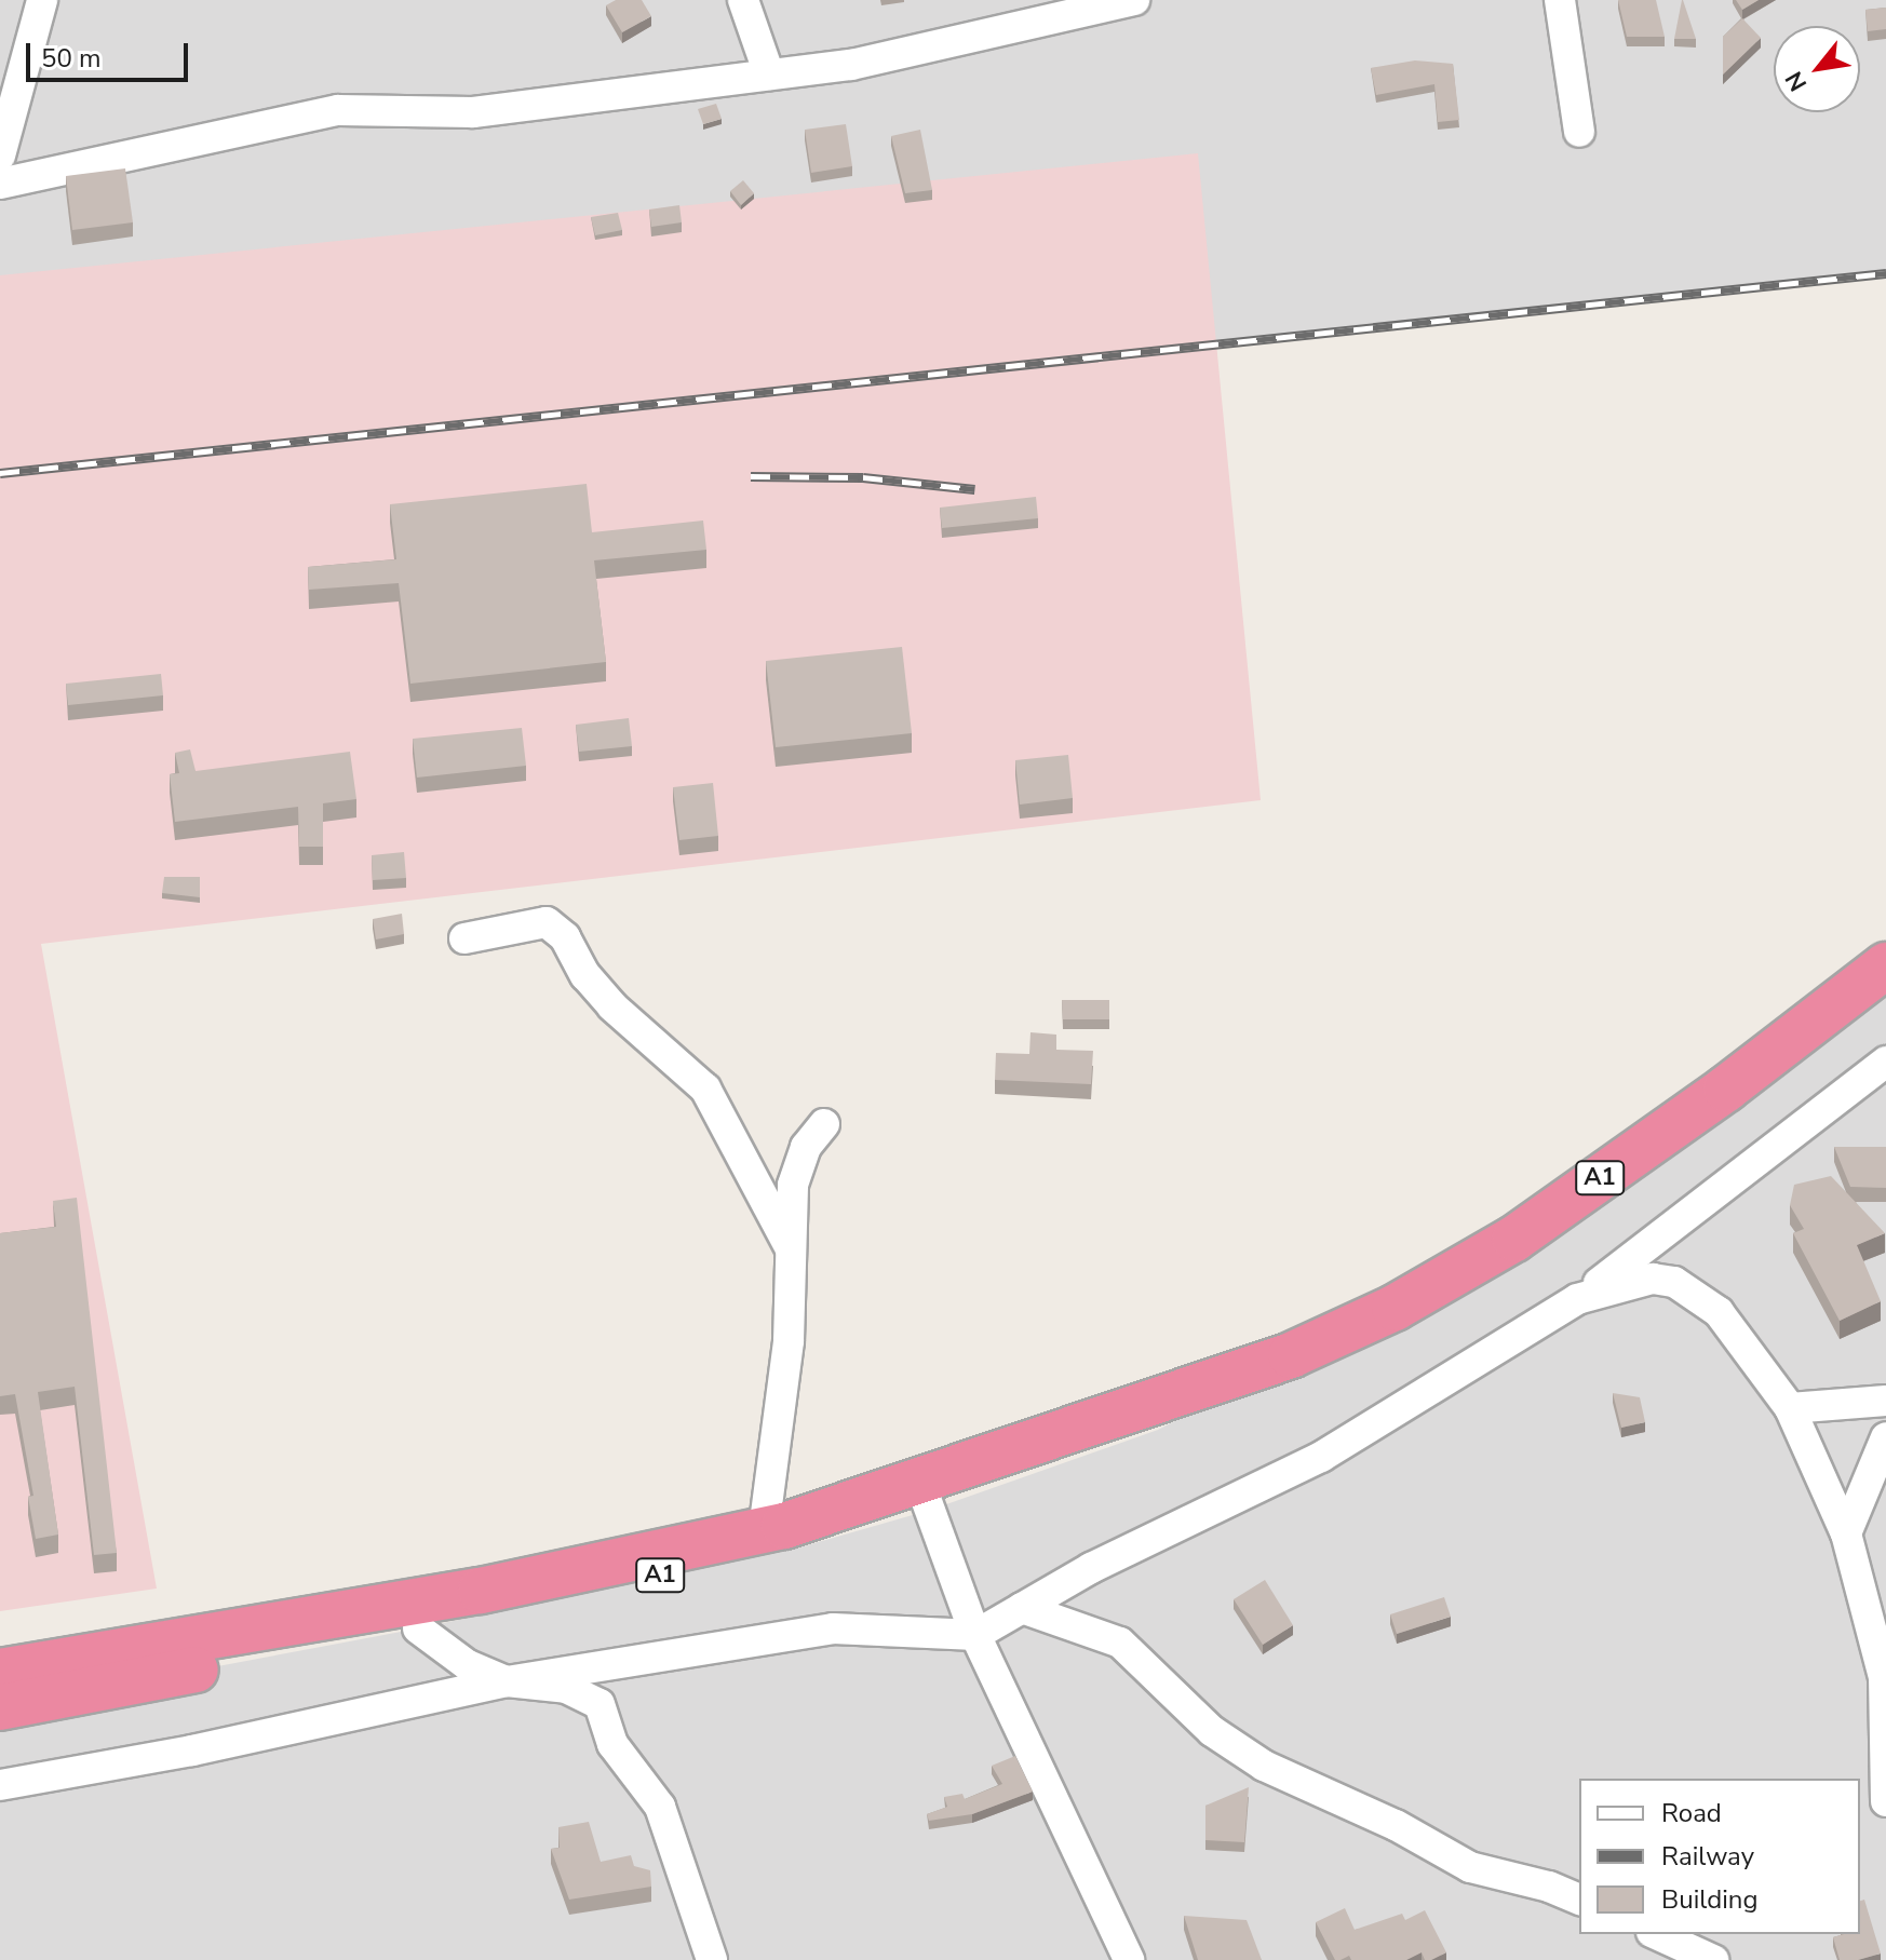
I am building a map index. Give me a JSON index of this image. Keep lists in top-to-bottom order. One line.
{"streets":{"highway":["A1"]},"legend":["Road","Railway","Building"],"scale_bar":"50 m","north":"bottom left"}
